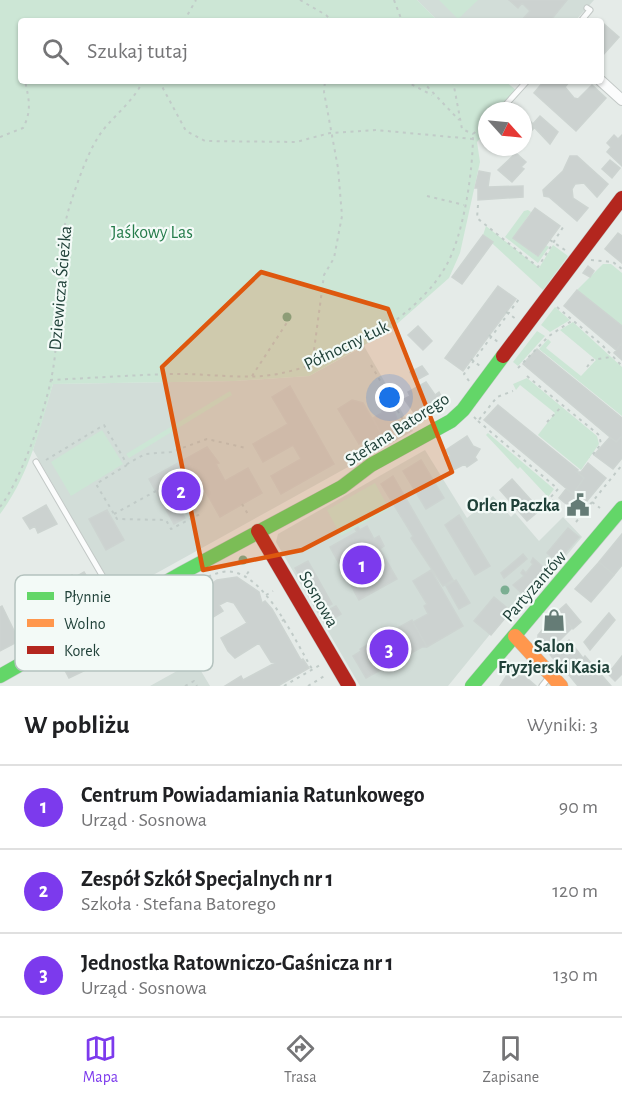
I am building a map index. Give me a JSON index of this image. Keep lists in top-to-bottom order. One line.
{"streets":{"street":["Stefana Batorego","Partyzantów","Sosnowa"],"path":["Dziewicza Ścieżka","Północny Łuk"]},"crossings":[["Dziewicza Ścieżka","Północny Łuk"],["Stefana Batorego","Sosnowa"]],"parks":["Jaśkowy Las"],"places":{"public building":["Orlen Paczka"],"shop":["Salon Fryzjerski Kasia"]},"legend":["Płynnie","Wolno","Korek"],"north":"bottom right","page":{"search":"Szukaj tutaj","pins":["2","1","3"],"heading":["W pobliżu","Wyniki: 3"],"list":[{"mark":"1","name":"Centrum Powiadamiania Ratunkowego","note":"Urząd · Sosnowa","value":"90 m"},{"mark":"2","name":"Zespół Szkół Specjalnych nr 1","note":"Szkoła · Stefana Batorego","value":"120 m"},{"mark":"3","name":"Jednostka Ratowniczo-Gaśnicza nr 1","note":"Urząd · Sosnowa","value":"130 m"}],"nav":["Mapa","Trasa","Zapisane"]}}
